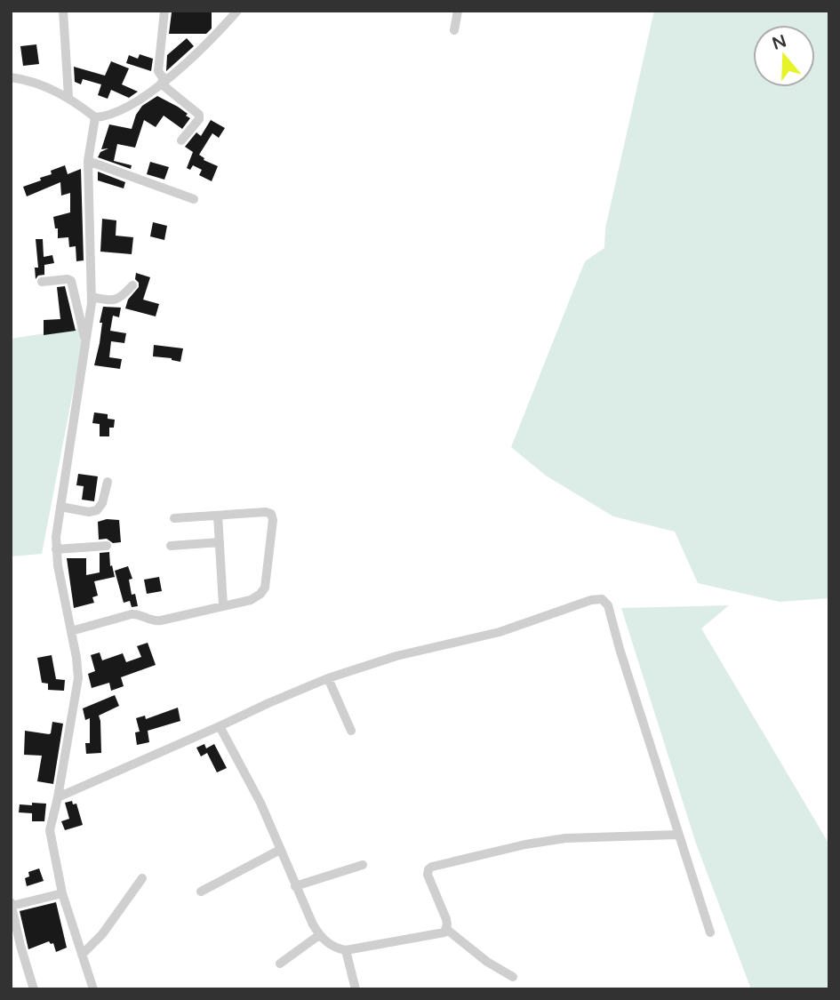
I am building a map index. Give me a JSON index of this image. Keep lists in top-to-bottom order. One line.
{"north":"top"}
